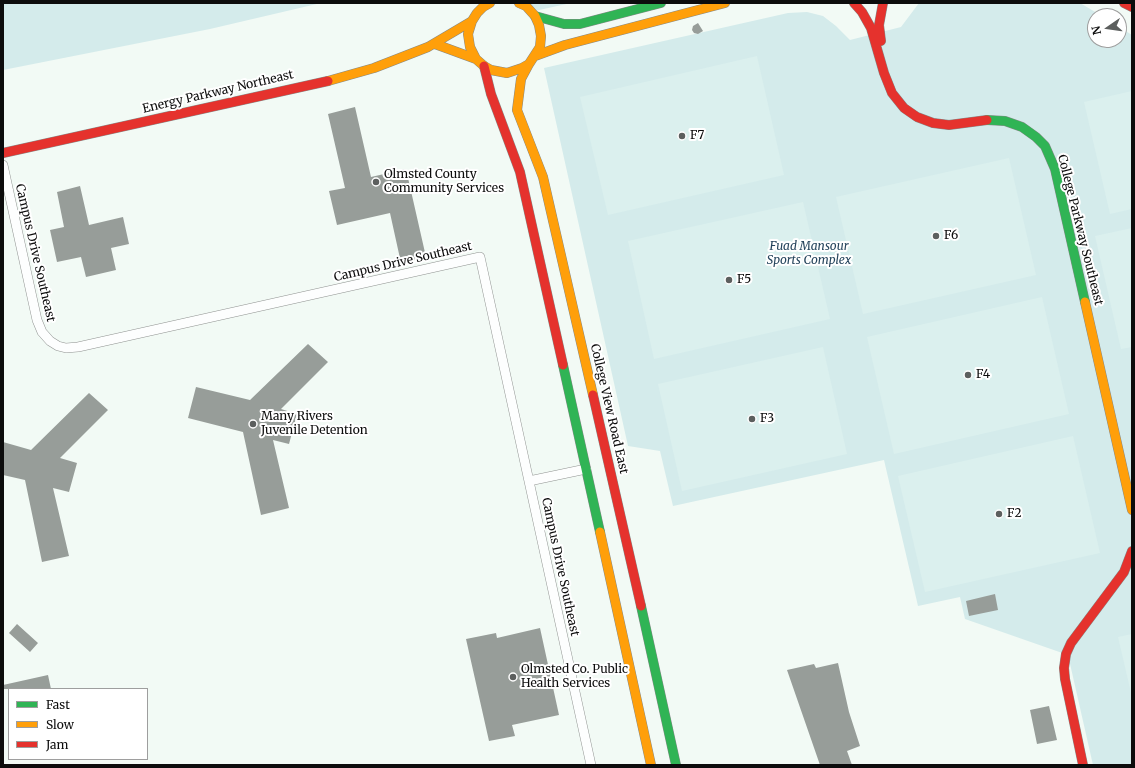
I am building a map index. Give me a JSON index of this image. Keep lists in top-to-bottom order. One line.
{"streets":{"street":["Energy Parkway Northeast","College Parkway Southeast","Campus Drive Southeast","College View Road East"]},"parks":["Fuad Mansour Sports Complex"],"places":["F7","Olmsted County Community Services","F6","F5","F4","F3","Many Rivers Juvenile Detention","F2","Olmsted Co. Public Health Services"],"legend":["Fast","Slow","Jam"],"north":"left"}
